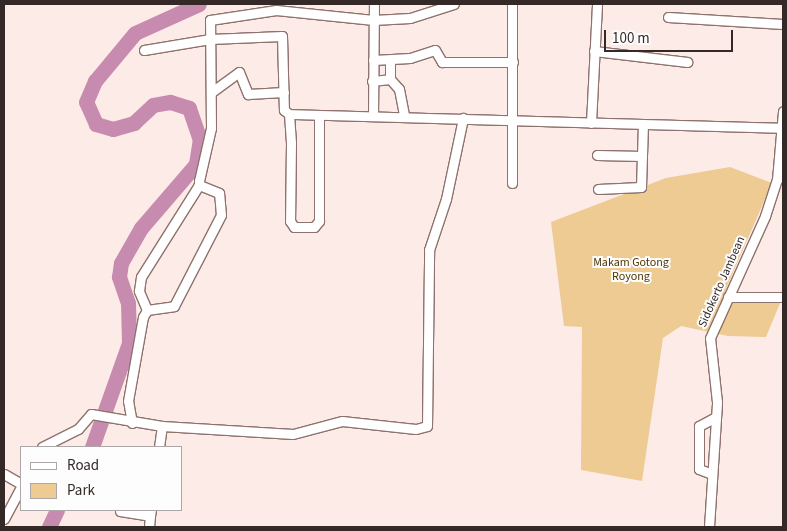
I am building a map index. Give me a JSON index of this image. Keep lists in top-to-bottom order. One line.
{"streets":{"street":["Sidokerto Jambean"]},"parks":["Makam Gotong Royong"],"legend":["Road","Park"],"scale_bar":"100 m"}
